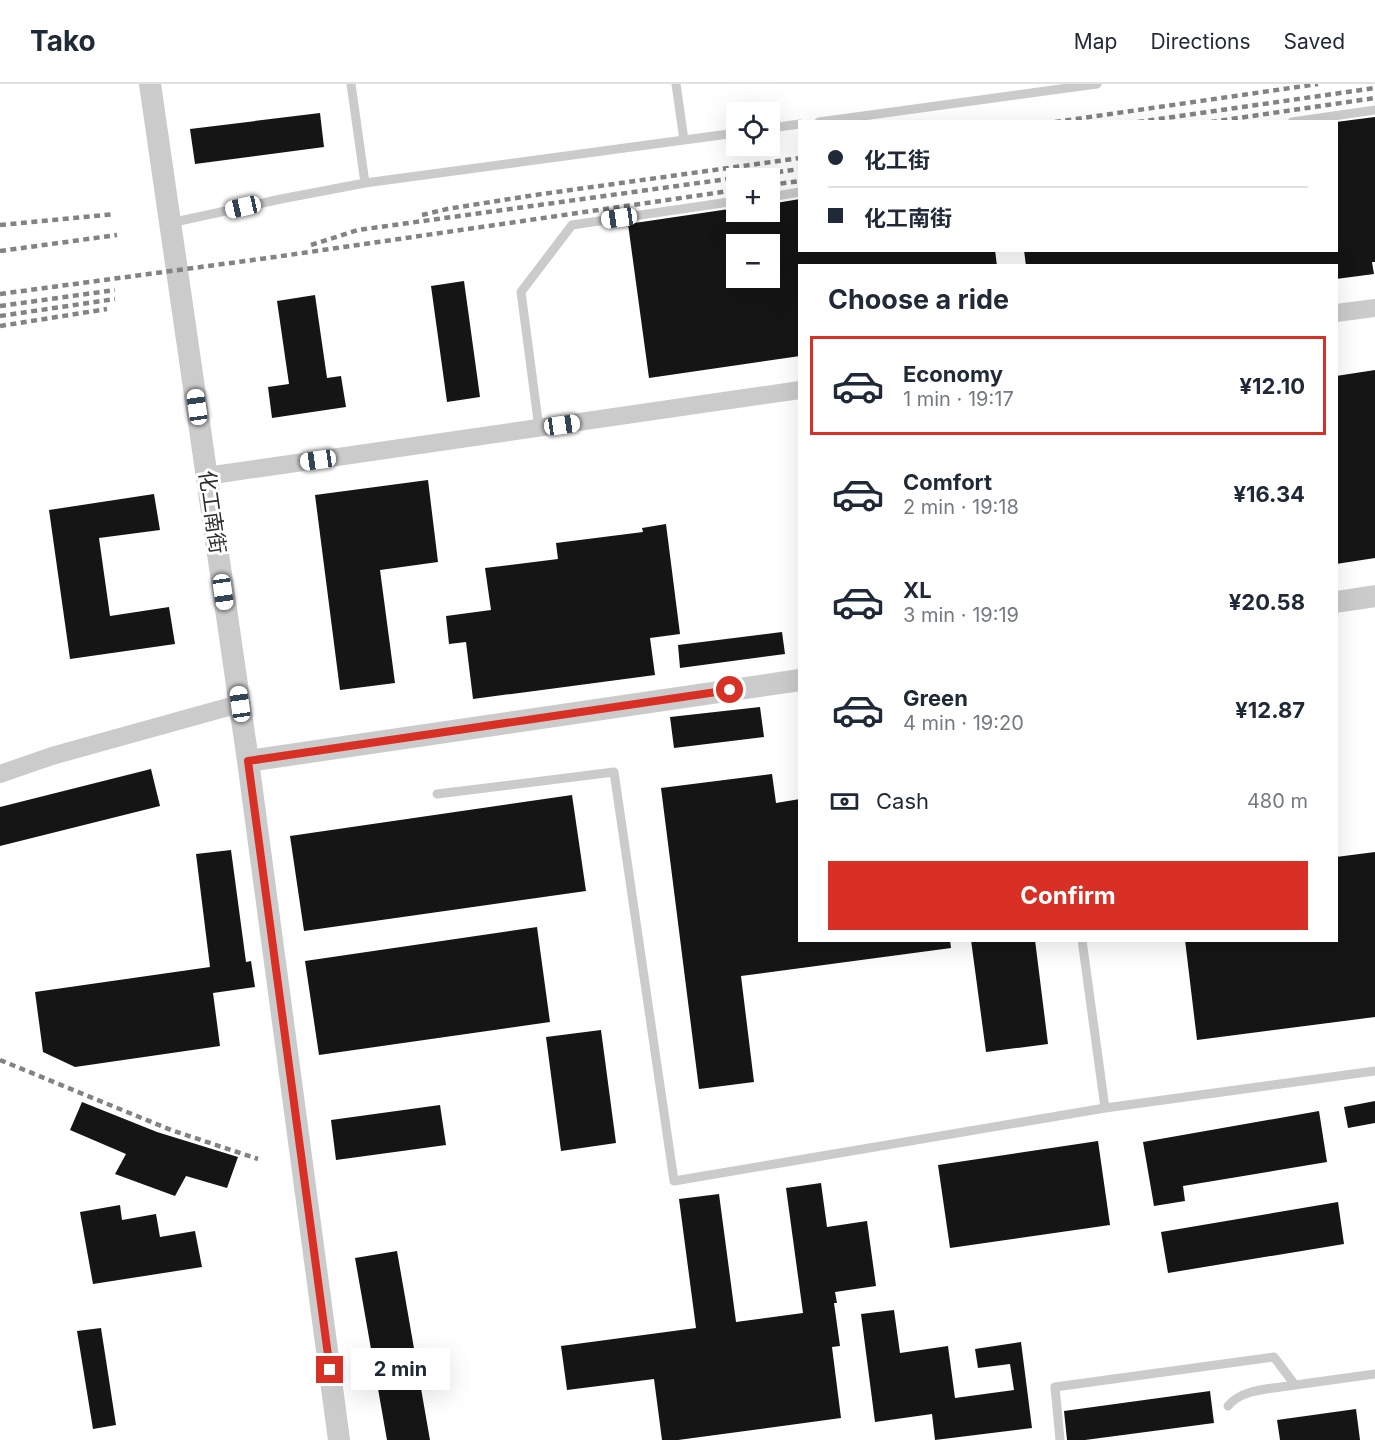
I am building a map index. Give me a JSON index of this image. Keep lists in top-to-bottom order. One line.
{"streets":{"street":["化工南街"]},"page":{"header":"Tako","nav":["Map","Directions","Saved"],"map_buttons":["+","−"],"banner":["化工街","化工南街"],"heading":"Choose a ride","list":[{"name":"Economy","note":"1 min · 19:17","value":"¥12.10"},{"name":"Comfort","note":"2 min · 19:18","value":"¥16.34"},{"name":"XL","note":"3 min · 19:19","value":"¥20.58"},{"name":"Green","note":"4 min · 19:20","value":"¥12.87"}],"pay":["Cash","480 m"],"buttons":"Confirm","bubble":"2 min"}}
